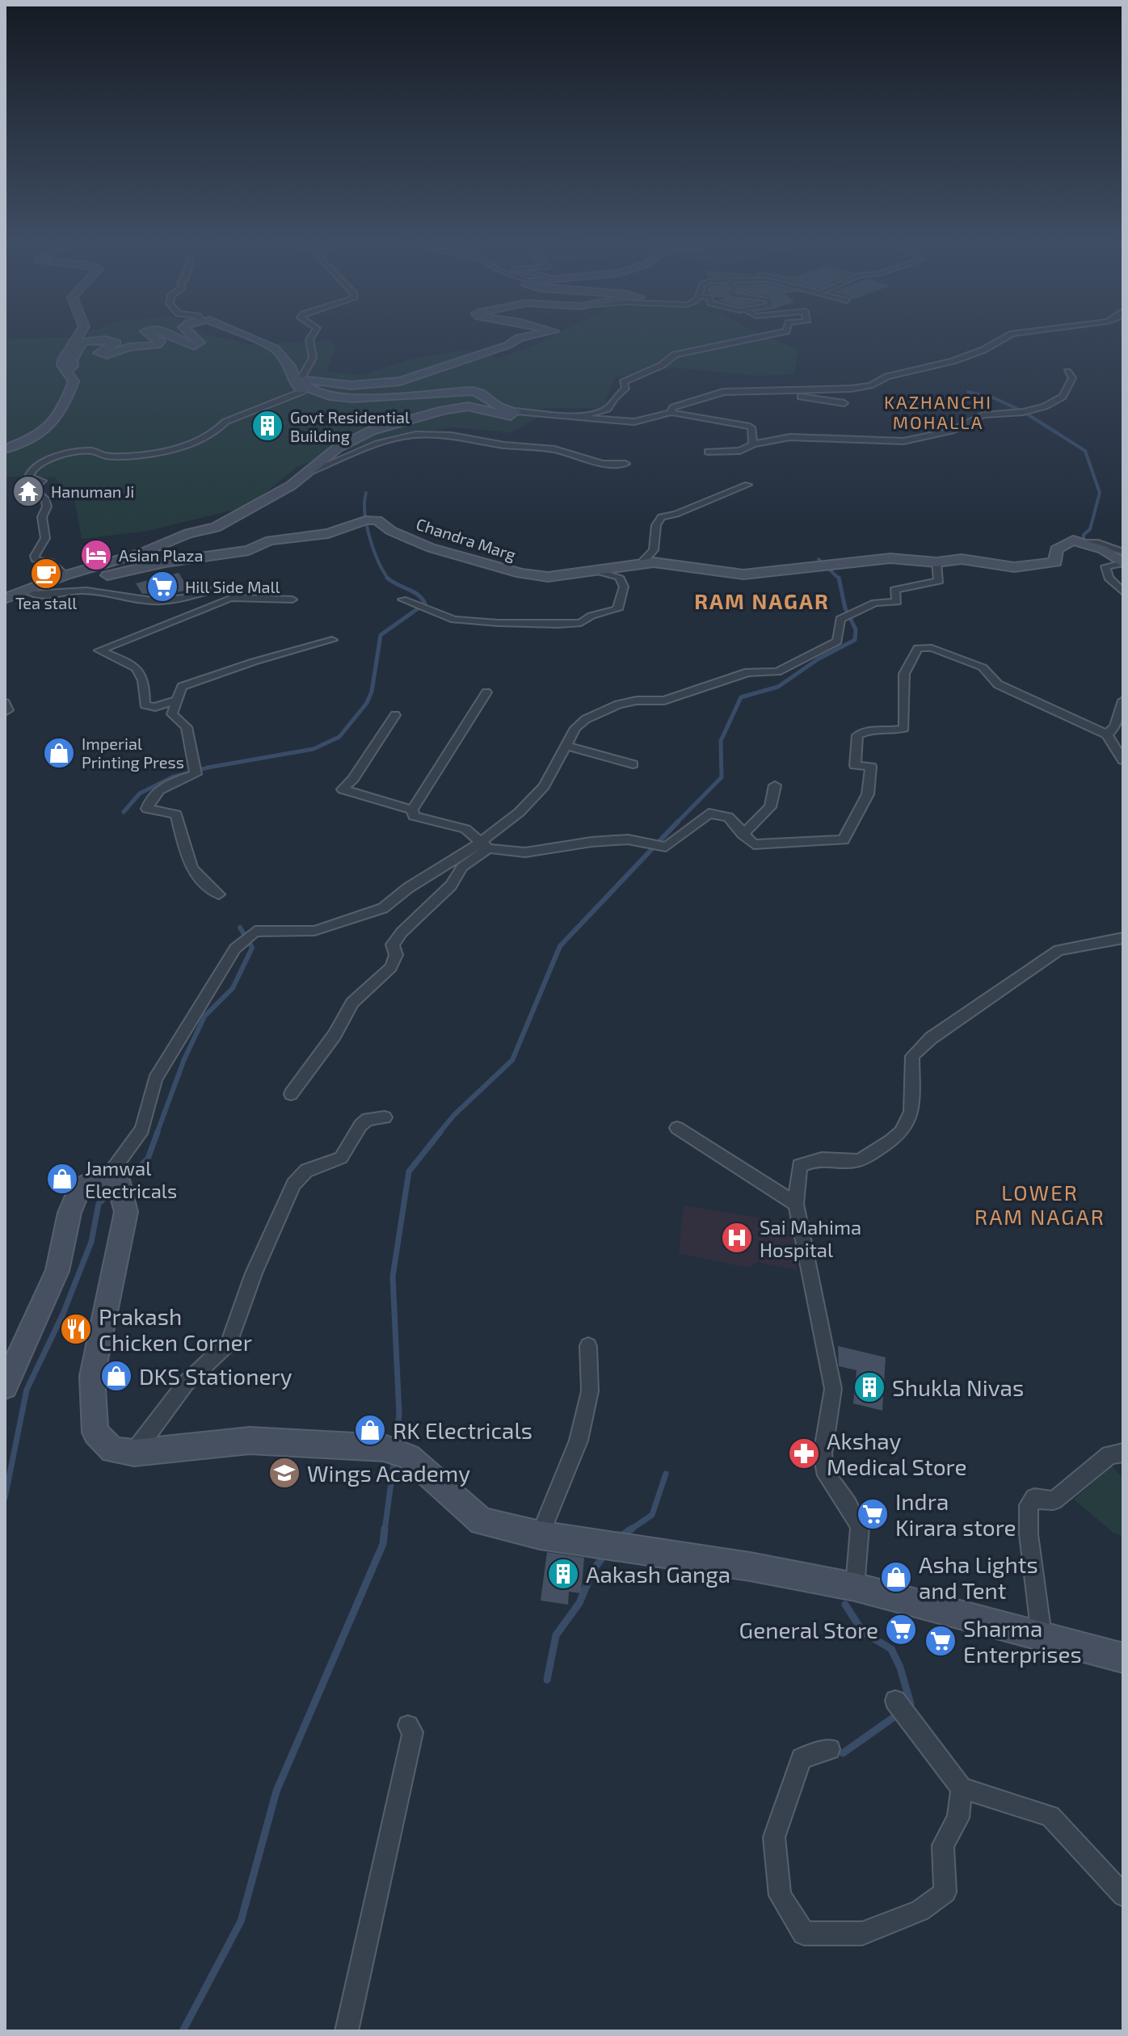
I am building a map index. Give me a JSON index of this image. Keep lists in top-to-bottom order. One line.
{"streets":{"street":["Chandra Marg"]},"districts":["KAZHANCHI MOHALLA","RAM NAGAR","LOWER RAM NAGAR"],"places":{"building":["Govt Residential Building","Shukla Nivas","Aakash Ganga"],"temple":["Hanuman Ji"],"hotel":["Asian Plaza"],"cafe":["Tea stall"],"supermarket":["Hill Side Mall","Indra Kirara store","General Store","Sharma Enterprises"],"shop":["Imperial Printing Press","Jamwal Electricals","DKS Stationery","RK Electricals","Asha Lights and Tent"],"hospital":["Sai Mahima Hospital"],"restaurant":["Prakash Chicken Corner"],"pharmacy":["Akshay Medical Store"],"school or university":["Wings Academy"]}}
